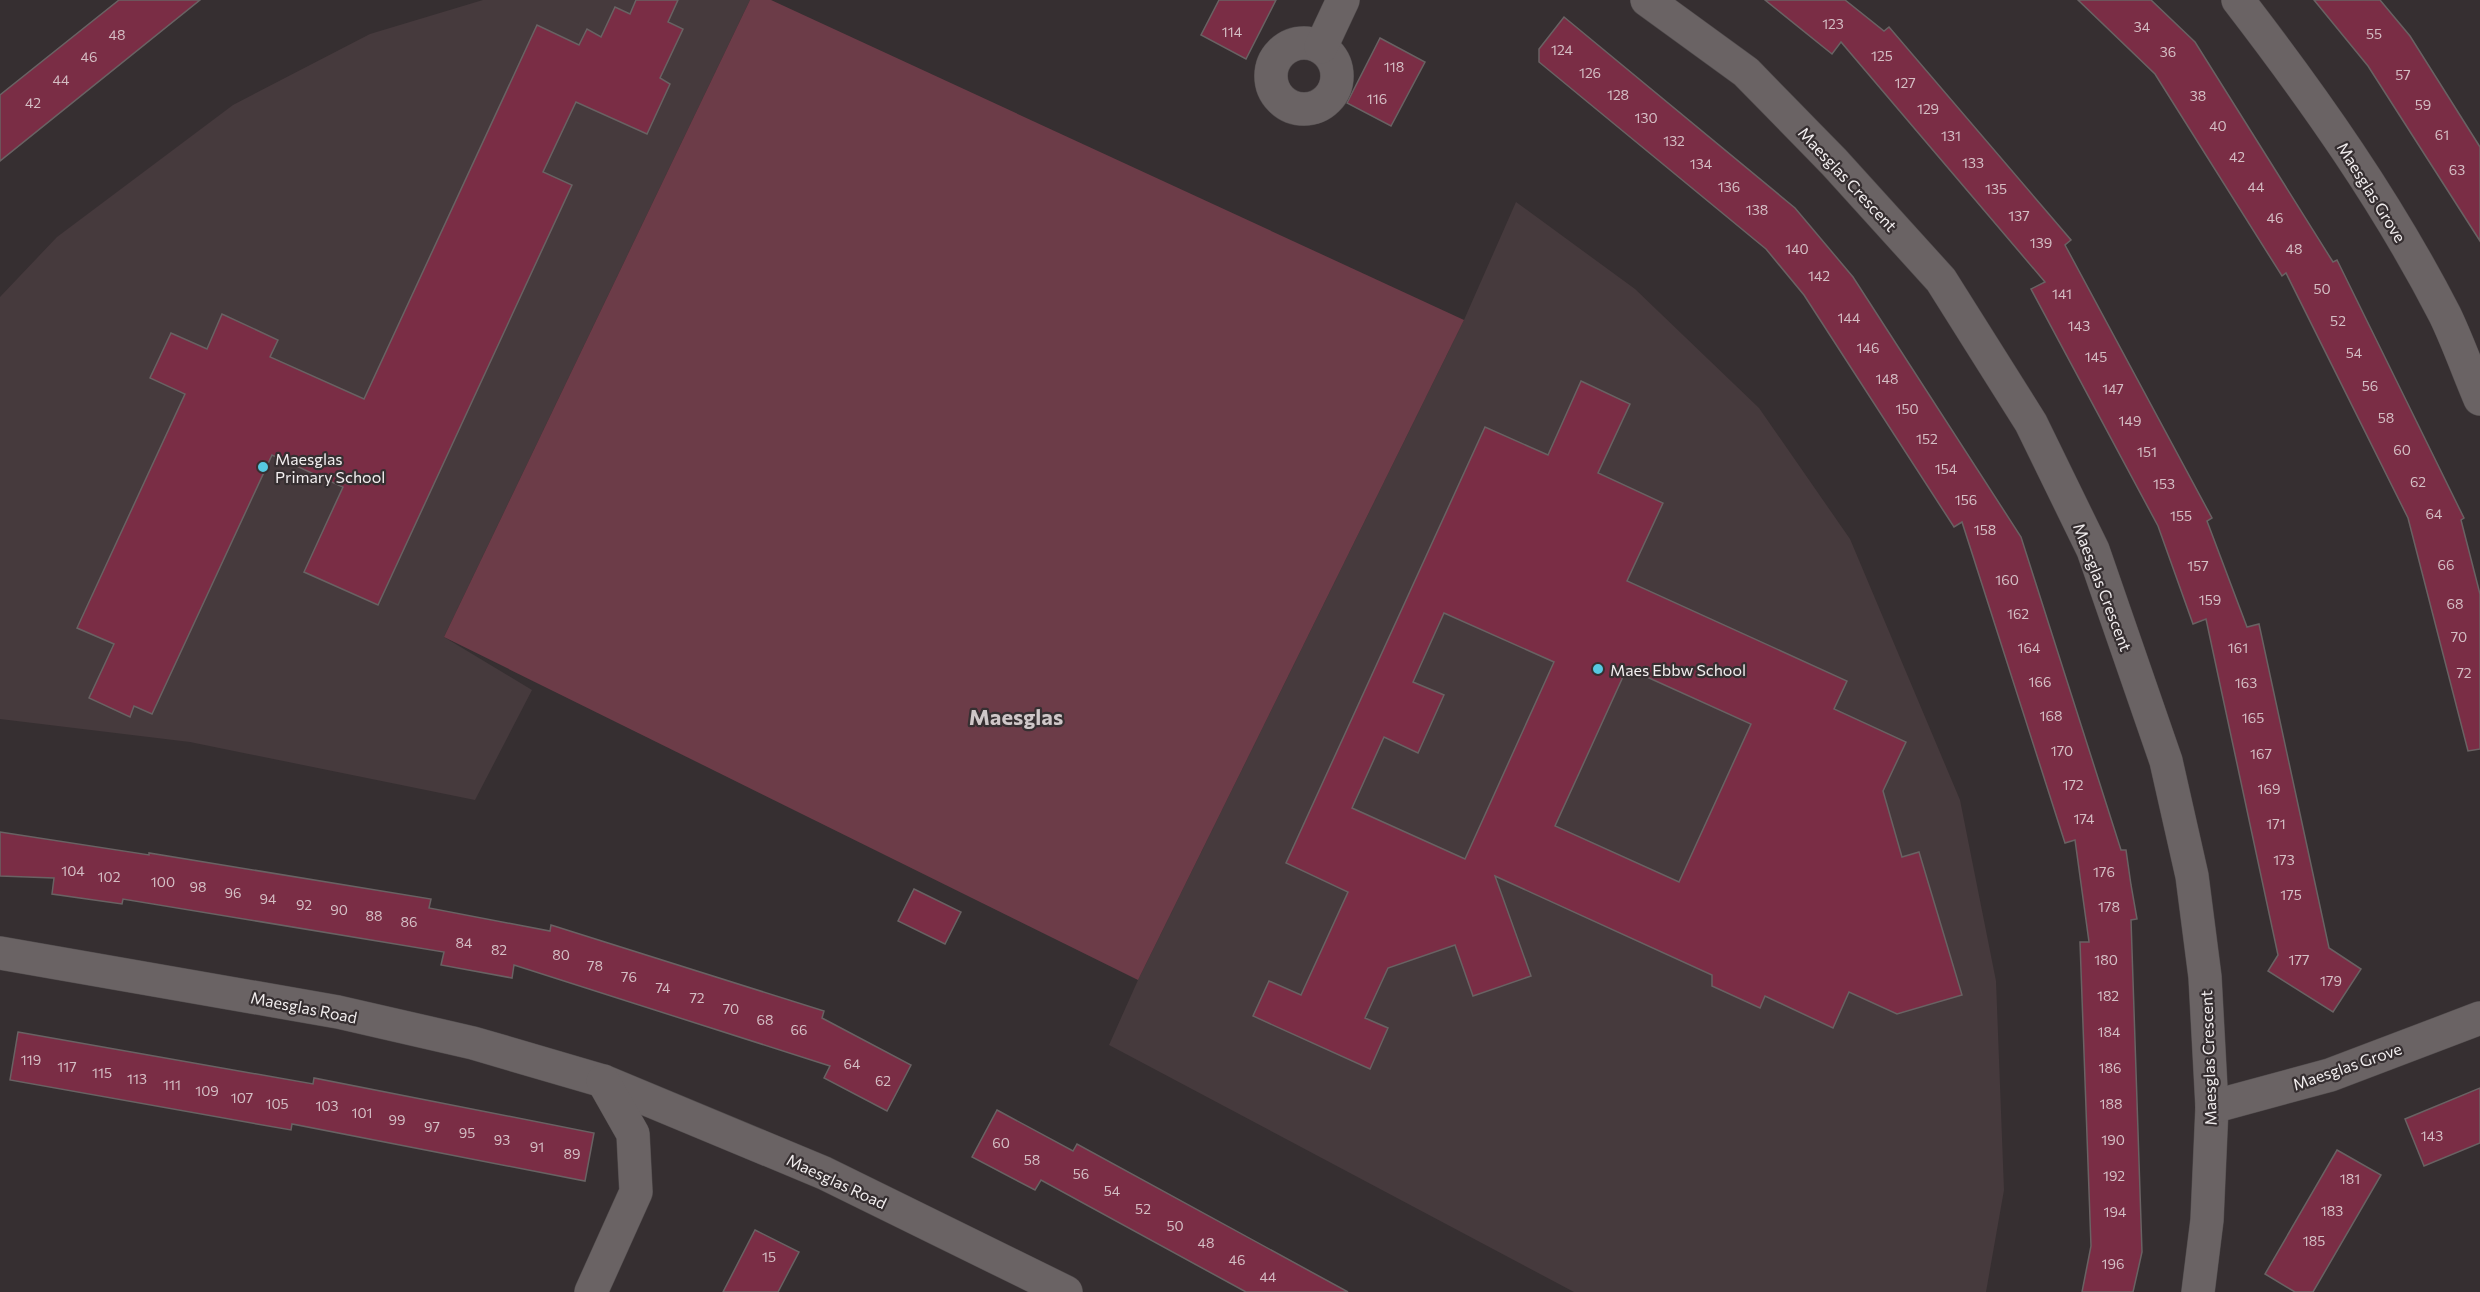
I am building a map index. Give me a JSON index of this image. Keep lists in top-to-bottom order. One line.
{"streets":{"street":["Maesglas Crescent","Maesglas Grove","Maesglas Road"]},"crossings":[["Maesglas Crescent","Maesglas Grove"]],"districts":["Maesglas"],"places":["Maesglas Primary School","Maes Ebbw School"],"house_numbers":["123","34","114","55","48","124","36","125","46","118","126","57","44","127","128","38","116","42","59","129","130","40","61","131","132","42","133","134","63","136","44","135","138","137","46","139","140","48","142","50","141","144","52","143","146","54","145","148","56","147","150","58","149","152","60","151","154","62","153","156","64","155","158","66","157","160","159","68","162","70","164","161","72","166","163","168","165","170","167","172","169","174","171","173","104","176","102","100","98","96","175","94","92","178","90","88","86","84","82","80","180","177","78","76","179","74","182","72","70","68","66","184","119","64","117","186","115","113","62","111","109","107","105","188","103","101","99","97","95","143","93","190","60","91","89","58","56","192","181","54","52","183","194","50","185","48","15","46","196","44"]}
